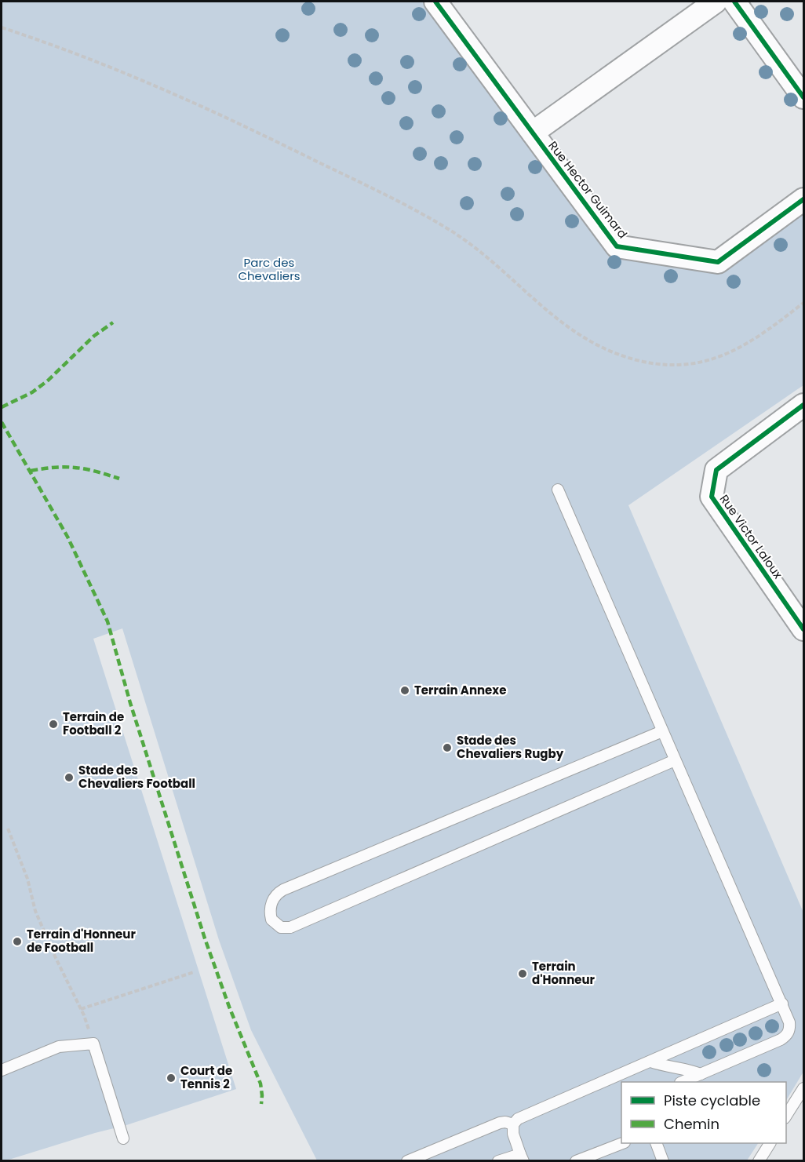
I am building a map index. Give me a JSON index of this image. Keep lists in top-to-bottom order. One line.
{"streets":{"street":["Rue Hector Guimard","Rue Victor Laloux"]},"parks":["Parc des Chevaliers"],"places":["Terrain Annexe","Terrain de Football 2","Stade des Chevaliers Rugby","Stade des Chevaliers Football","Terrain d'Honneur de Football","Terrain d'Honneur","Court de Tennis 2"],"legend":["Piste cyclable","Chemin"]}
